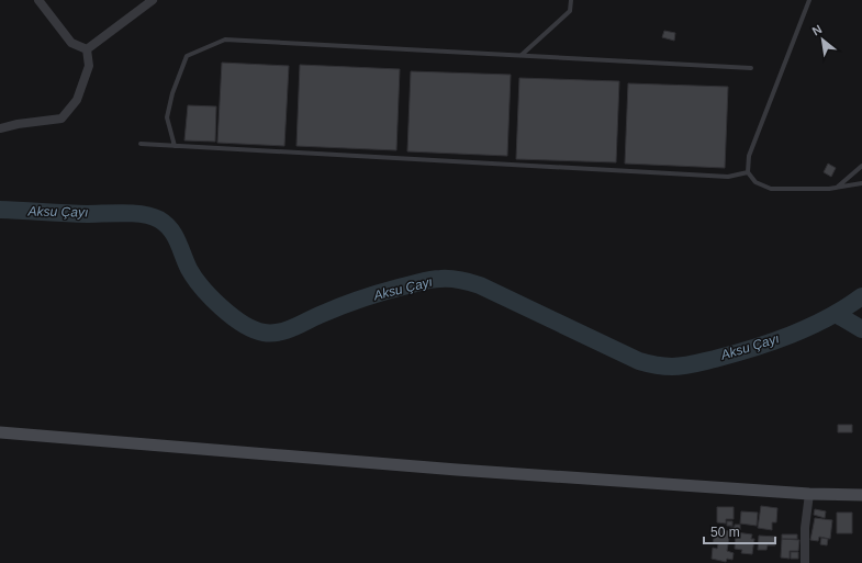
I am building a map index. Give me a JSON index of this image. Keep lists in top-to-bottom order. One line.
{"water":["Aksu Çayı"],"scale_bar":"50 m","north":"top left"}
